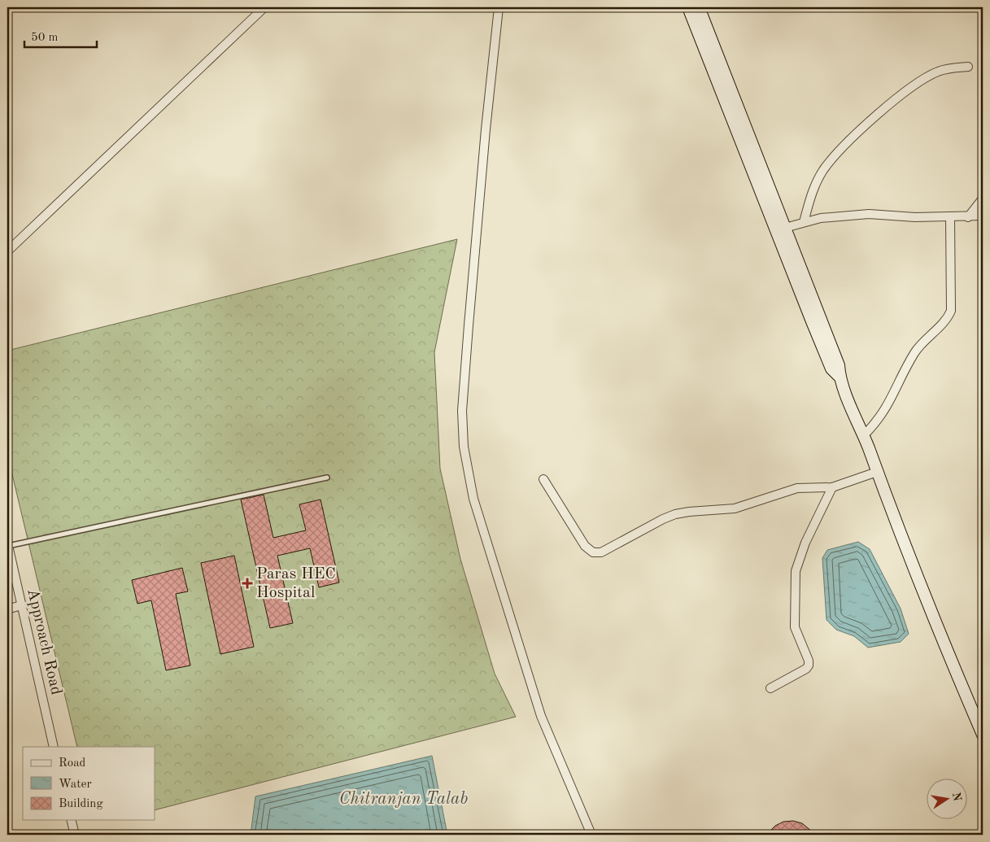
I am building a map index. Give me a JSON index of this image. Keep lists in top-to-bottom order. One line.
{"streets":{"street":["Approach Road"]},"water":["Chitranjan Talab"],"places":{"health":["Paras HEC Hospital"]},"legend":["Road","Water","Building"],"scale_bar":"50 m","north":"right"}
